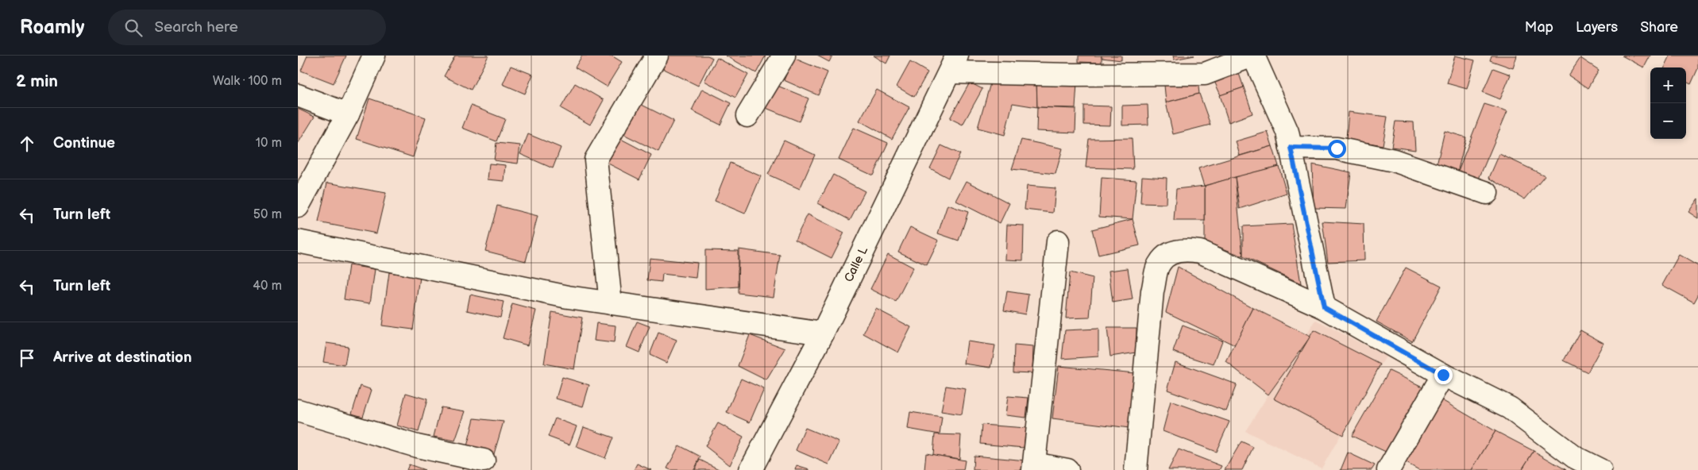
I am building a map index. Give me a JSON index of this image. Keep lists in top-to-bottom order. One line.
{"streets":{"street":["Calle L"]},"page":{"header":"Roamly","search":"Search here","nav":["Map","Layers","Share"],"heading":["2 min","Walk · 100 m"],"map_buttons":["+","−"],"list":[["Continue","10 m"],["Turn left","50 m"],["Turn left","40 m"],"Arrive at destination"]}}
